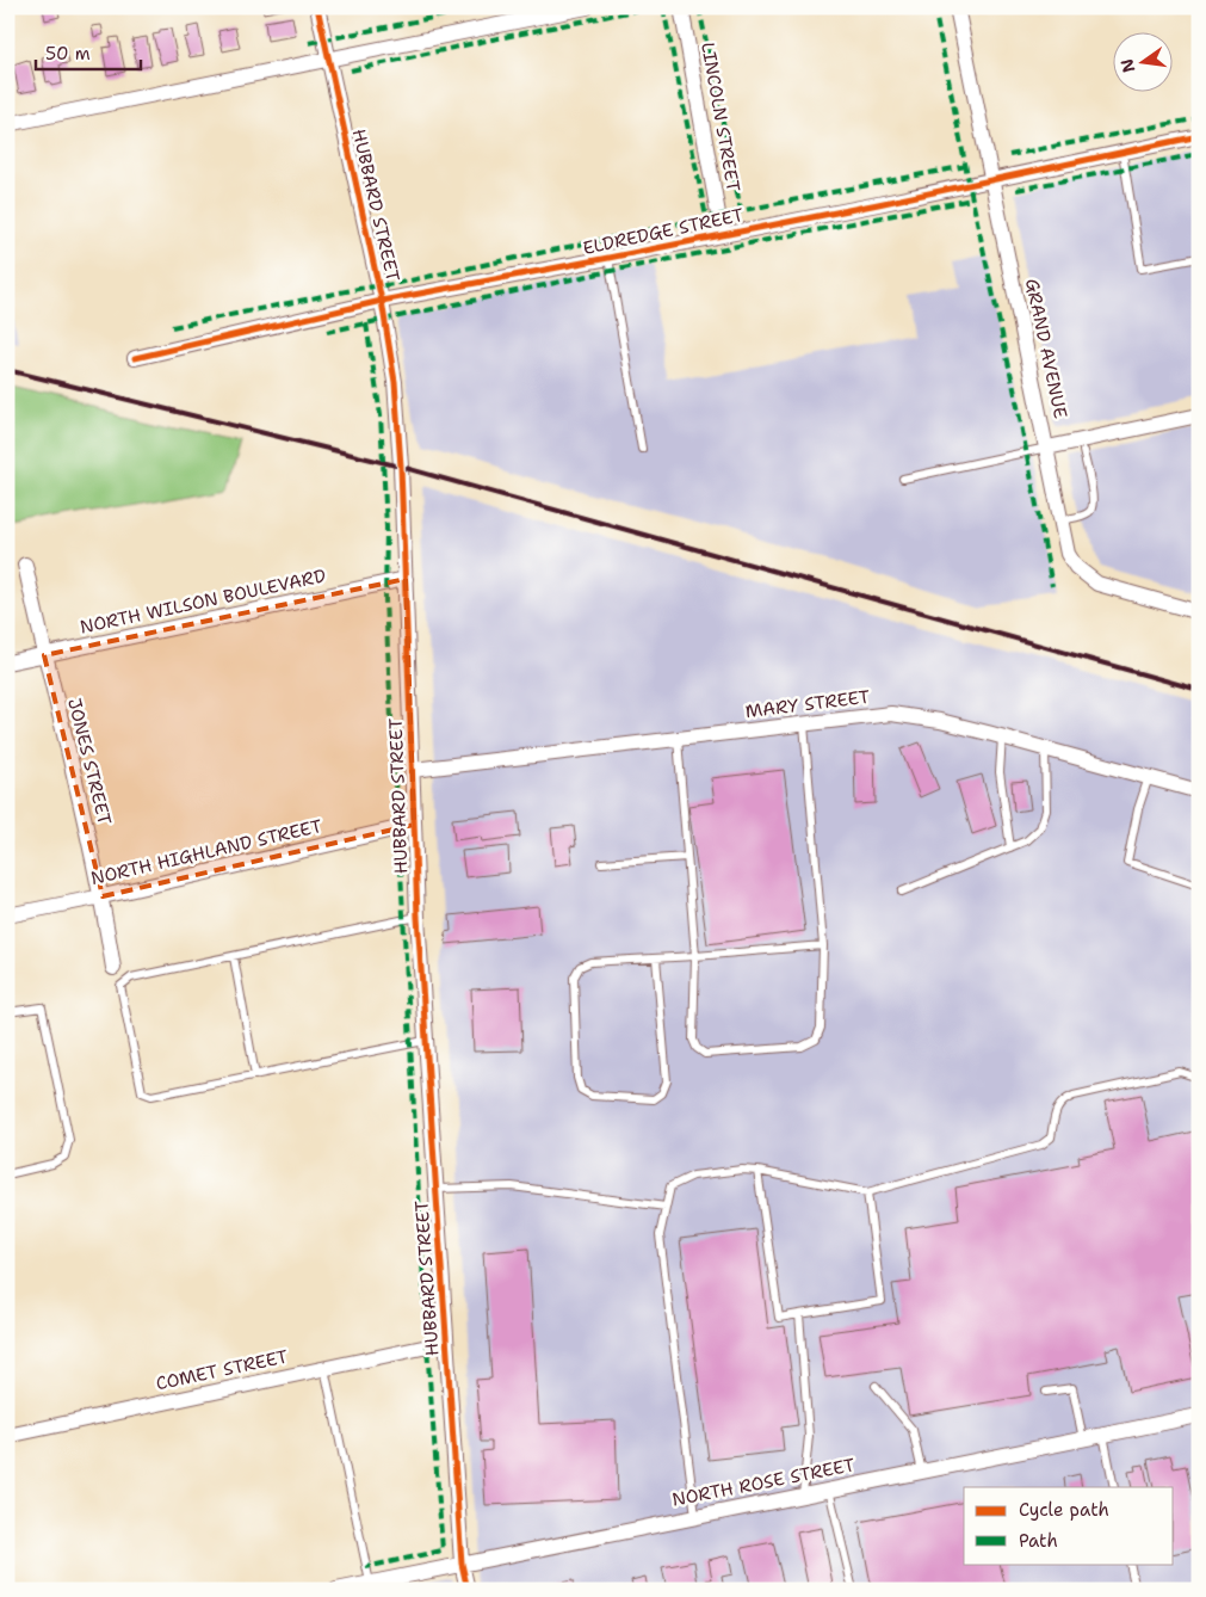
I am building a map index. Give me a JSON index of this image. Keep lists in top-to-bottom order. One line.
{"streets":{"street":["LINCOLN STREET","HUBBARD STREET","ELDREDGE STREET","GRAND AVENUE","NORTH WILSON BOULEVARD","MARY STREET","JONES STREET","NORTH HIGHLAND STREET","COMET STREET","NORTH ROSE STREET"]},"crossings":[["LINCOLN STREET","ELDREDGE STREET"],["HUBBARD STREET","ELDREDGE STREET"],["HUBBARD STREET","NORTH WILSON BOULEVARD"],["HUBBARD STREET","MARY STREET"],["HUBBARD STREET","NORTH HIGHLAND STREET"],["HUBBARD STREET","COMET STREET"],["HUBBARD STREET","NORTH ROSE STREET"],["ELDREDGE STREET","GRAND AVENUE"],["NORTH WILSON BOULEVARD","JONES STREET"],["JONES STREET","NORTH HIGHLAND STREET"]],"legend":["Cycle path","Path"],"scale_bar":"50 m","north":"left"}
